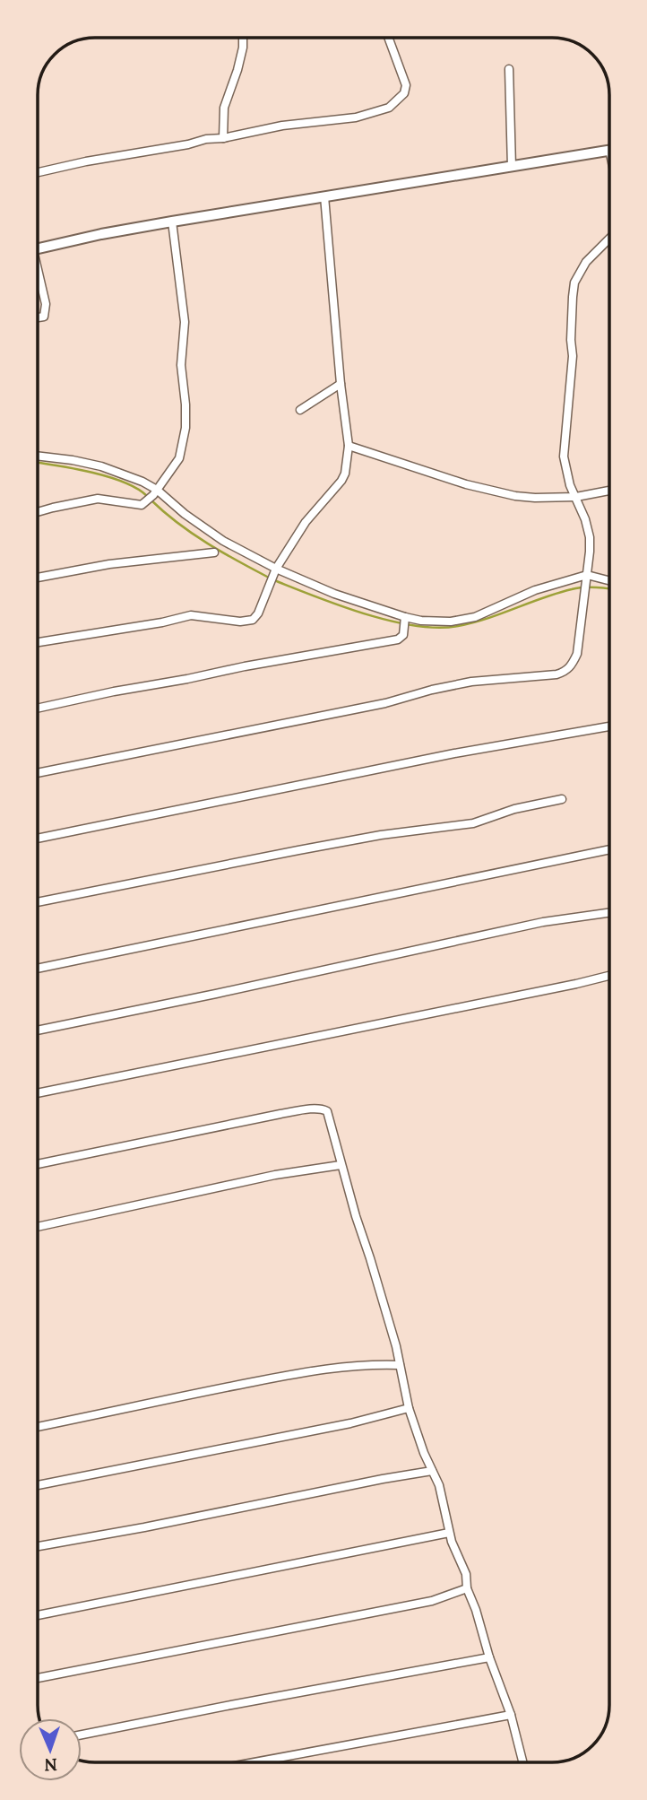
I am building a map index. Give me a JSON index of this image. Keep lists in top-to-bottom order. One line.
{"north":"bottom"}
